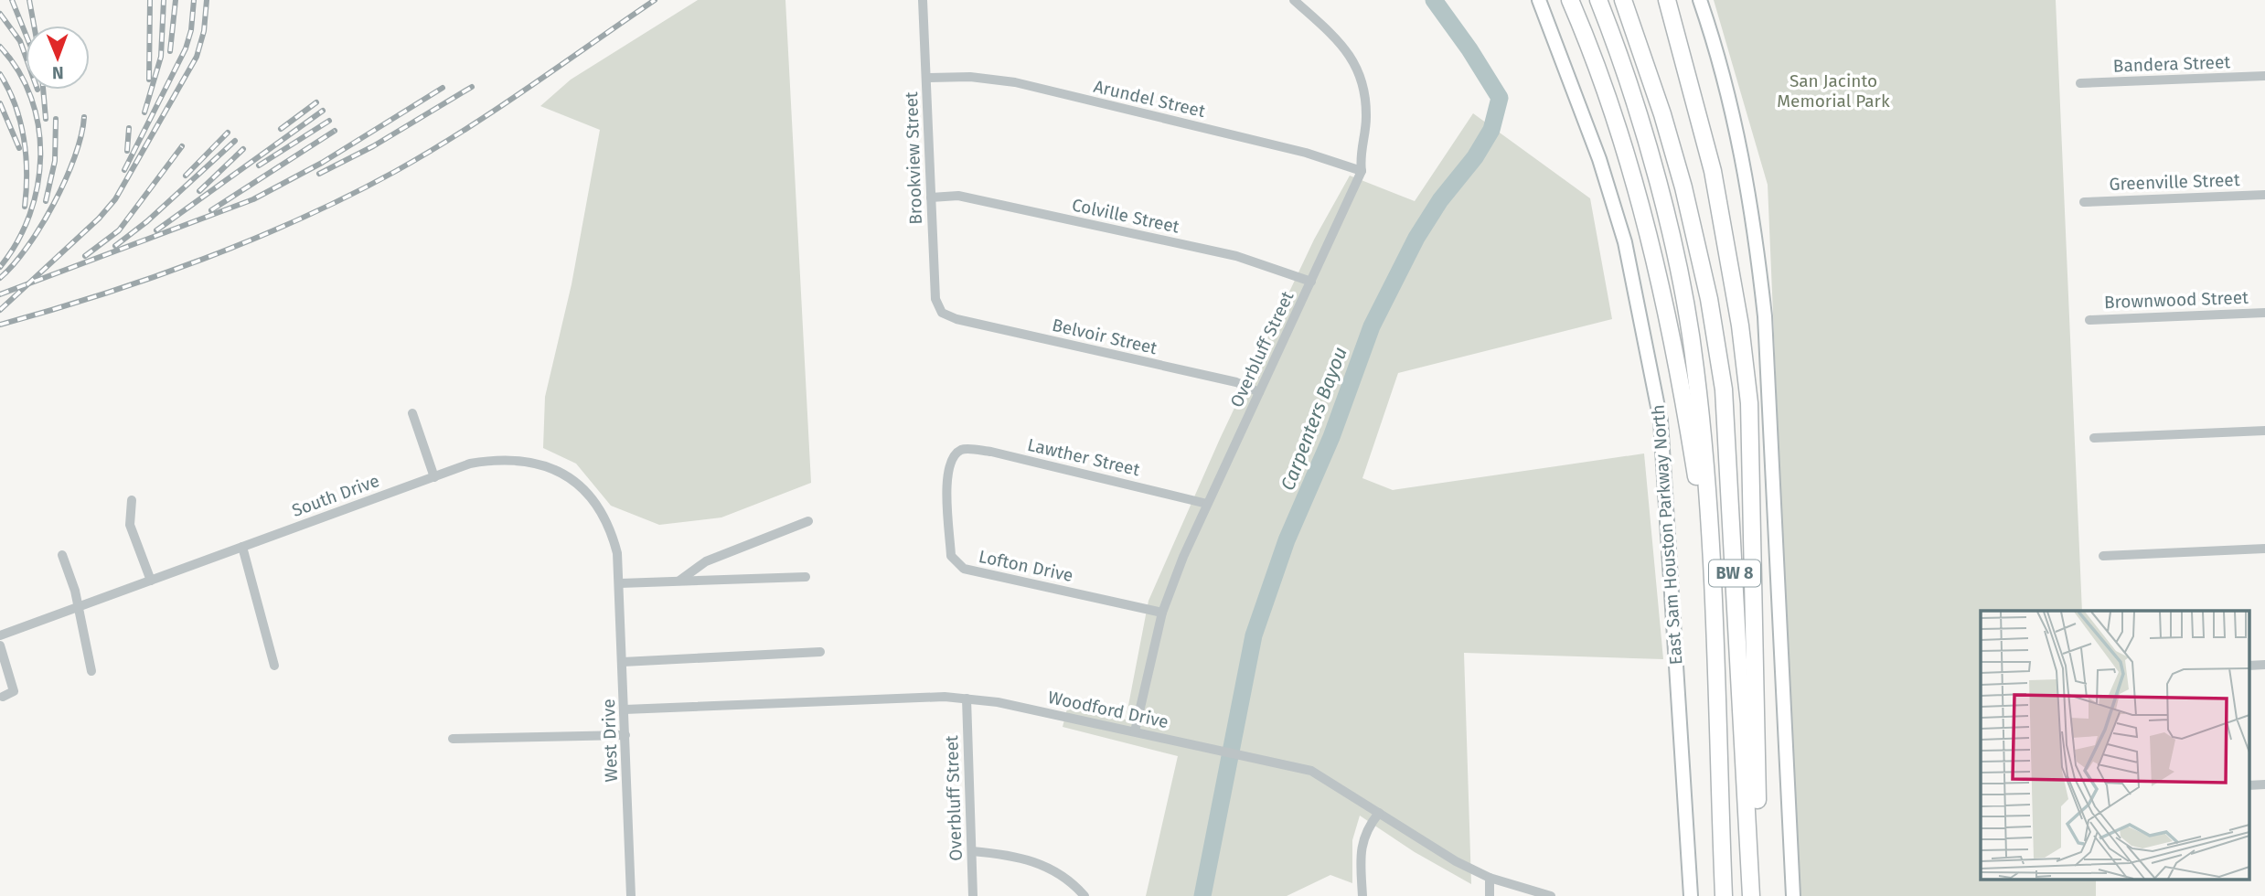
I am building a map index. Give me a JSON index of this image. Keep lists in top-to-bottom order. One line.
{"streets":{"highway":["BW 8"],"main road":["East Sam Houston Parkway North"],"street":["Bandera Street","Arundel Street","Brookview Street","Greenville Street","Colville Street","Brownwood Street","Belvoir Street","Overbluff Street","Lawther Street","South Drive","Lofton Drive","Woodford Drive","West Drive"]},"crossings":[["Arundel Street","Brookview Street"],["Arundel Street","Overbluff Street"],["Brookview Street","Colville Street"],["Brookview Street","Belvoir Street"],["Colville Street","Overbluff Street"],["Belvoir Street","Overbluff Street"],["Overbluff Street","Lawther Street"],["Overbluff Street","Lofton Drive"],["Overbluff Street","Woodford Drive"],["Lawther Street","Lofton Drive"],["South Drive","West Drive"],["Woodford Drive","West Drive"]],"water":["Carpenters Bayou"],"parks":["San Jacinto Memorial Park"],"north":"bottom"}
